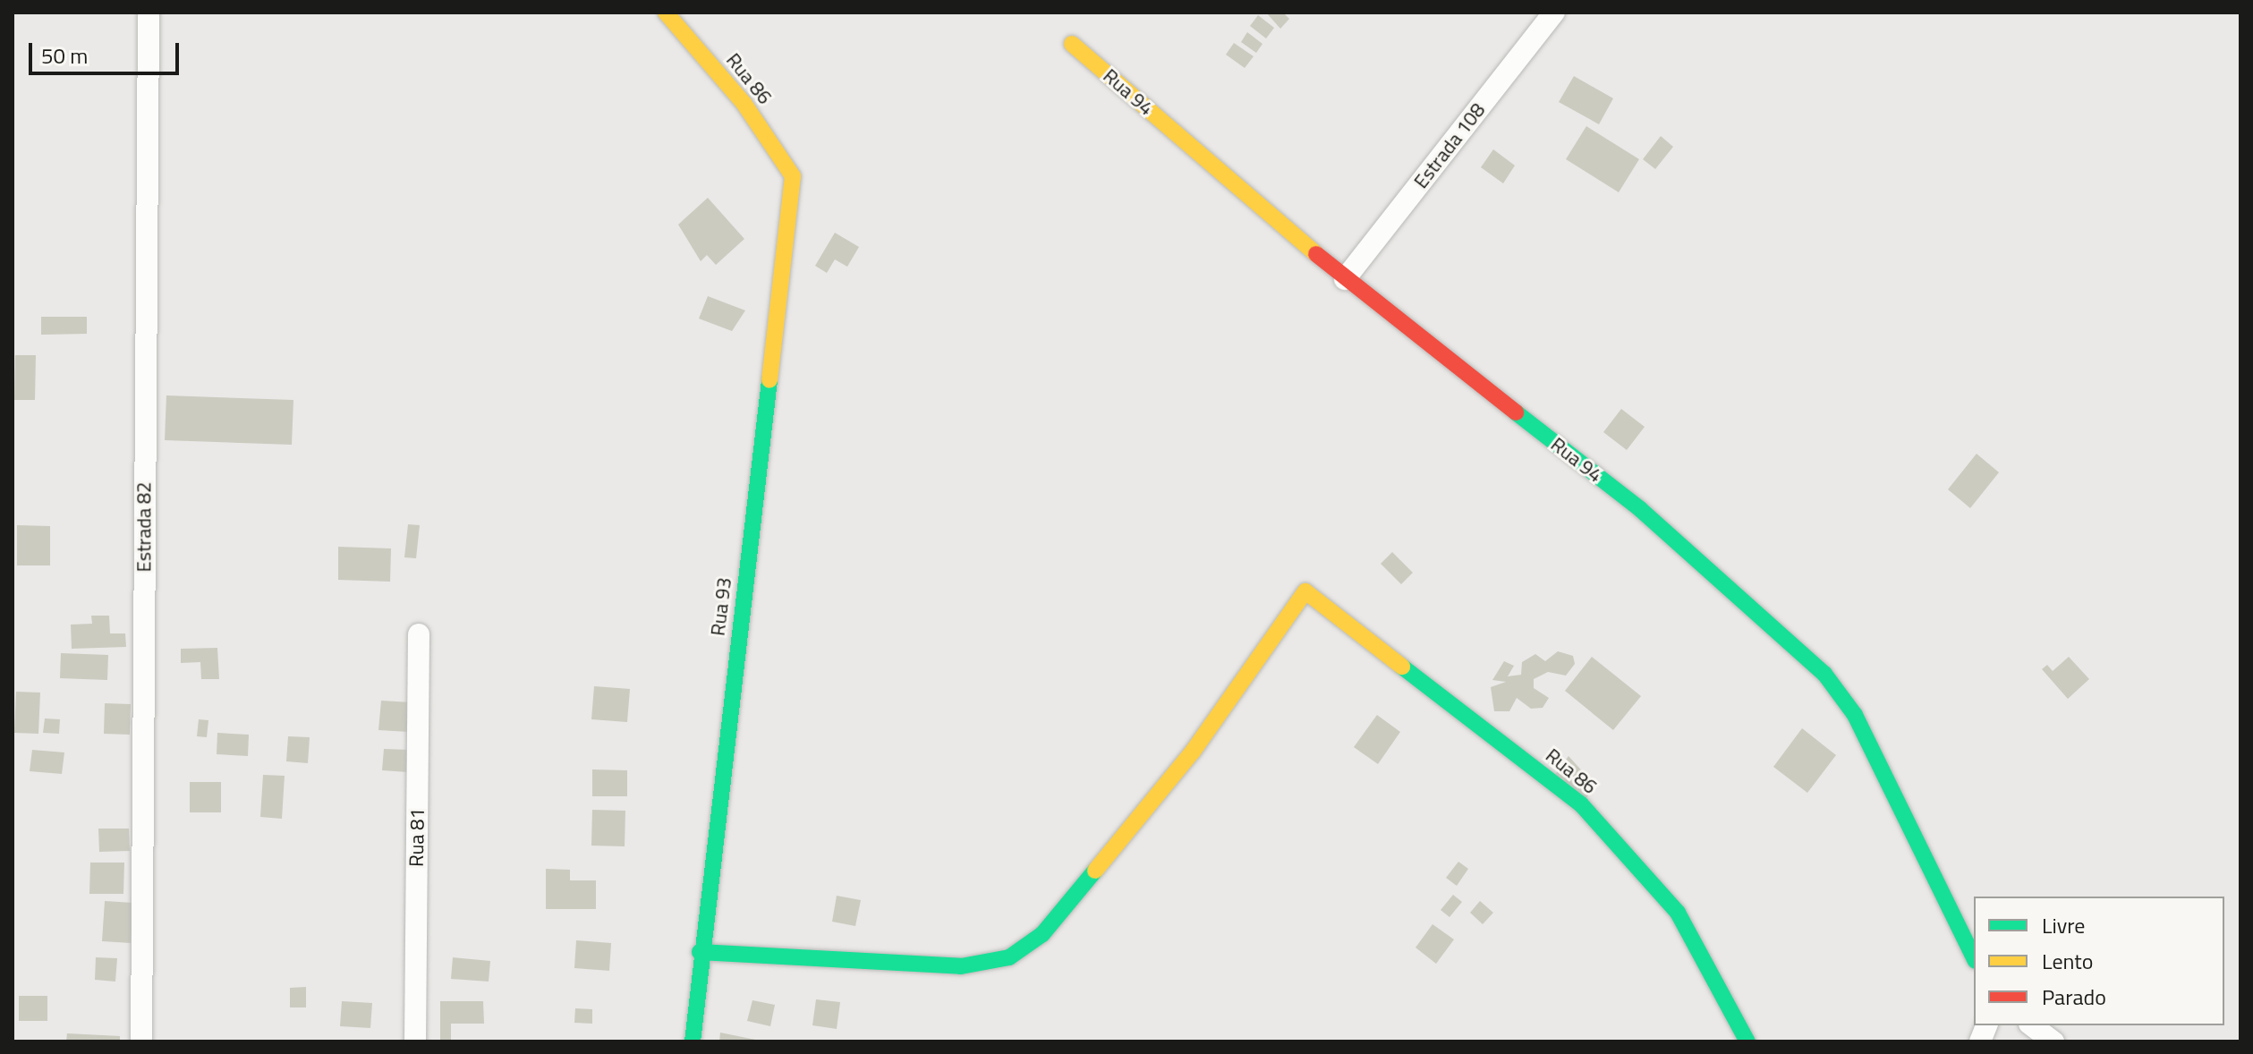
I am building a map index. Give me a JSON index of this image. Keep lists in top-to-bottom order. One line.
{"streets":{"street":["Rua 86","Rua 94","Estrada 108","Estrada 82","Rua 93","Rua 81"]},"crossings":[["Rua 86","Rua 93"],["Rua 94","Estrada 108"]],"legend":["Livre","Lento","Parado"],"scale_bar":"50 m"}
